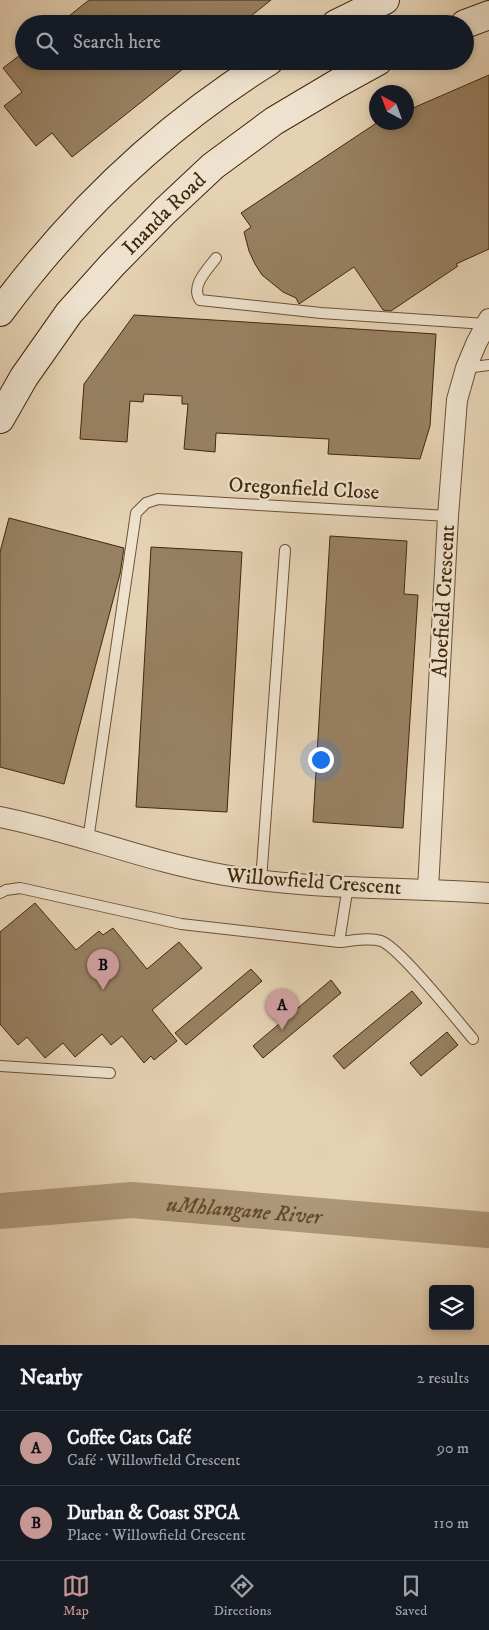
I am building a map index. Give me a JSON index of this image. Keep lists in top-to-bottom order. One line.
{"streets":{"main road":["Inanda Road"],"street":["Aloefield Crescent","Willowfield Crescent"],"lane":["Oregonfield Close"]},"crossings":[["Oregonfield Close","Aloefield Crescent"],["Oregonfield Close","Willowfield Crescent"],["Aloefield Crescent","Willowfield Crescent"]],"water":["uMhlangane River"],"north":"top left","page":{"search":"Search here","pins":["B","A"],"heading":["Nearby","2 results"],"list":[{"mark":"A","name":"Coffee Cats Café","note":"Café · Willowfield Crescent","value":"90 m"},{"mark":"B","name":"Durban & Coast SPCA","note":"Place · Willowfield Crescent","value":"110 m"}],"nav":["Map","Directions","Saved"]}}
